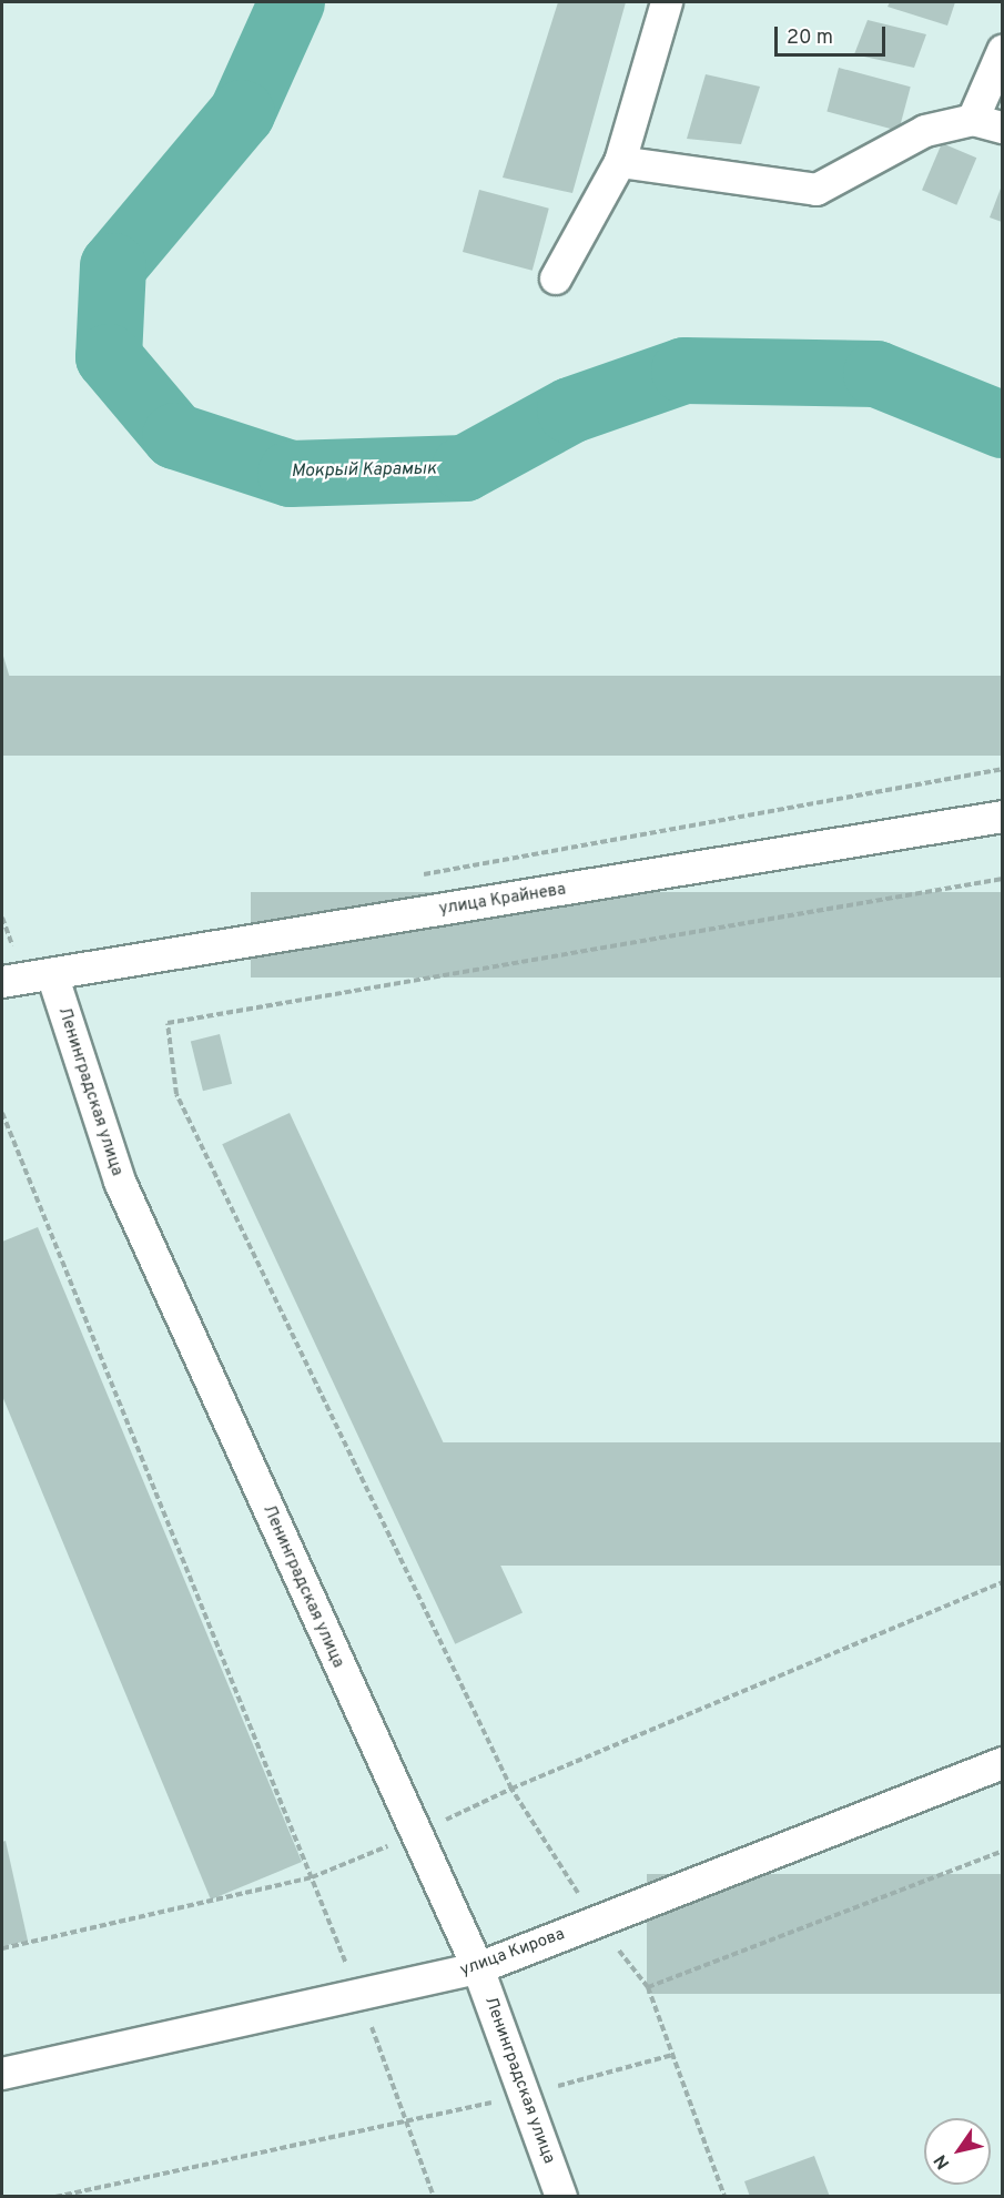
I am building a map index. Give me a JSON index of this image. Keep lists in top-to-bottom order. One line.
{"streets":{"street":["улица Крайнева","Ленинградская улица","улица Кирова"]},"crossings":[["улица Крайнева","Ленинградская улица"],["Ленинградская улица","улица Кирова"]],"water":["Мокрый Карамык"],"scale_bar":"20 m","north":"bottom left"}
